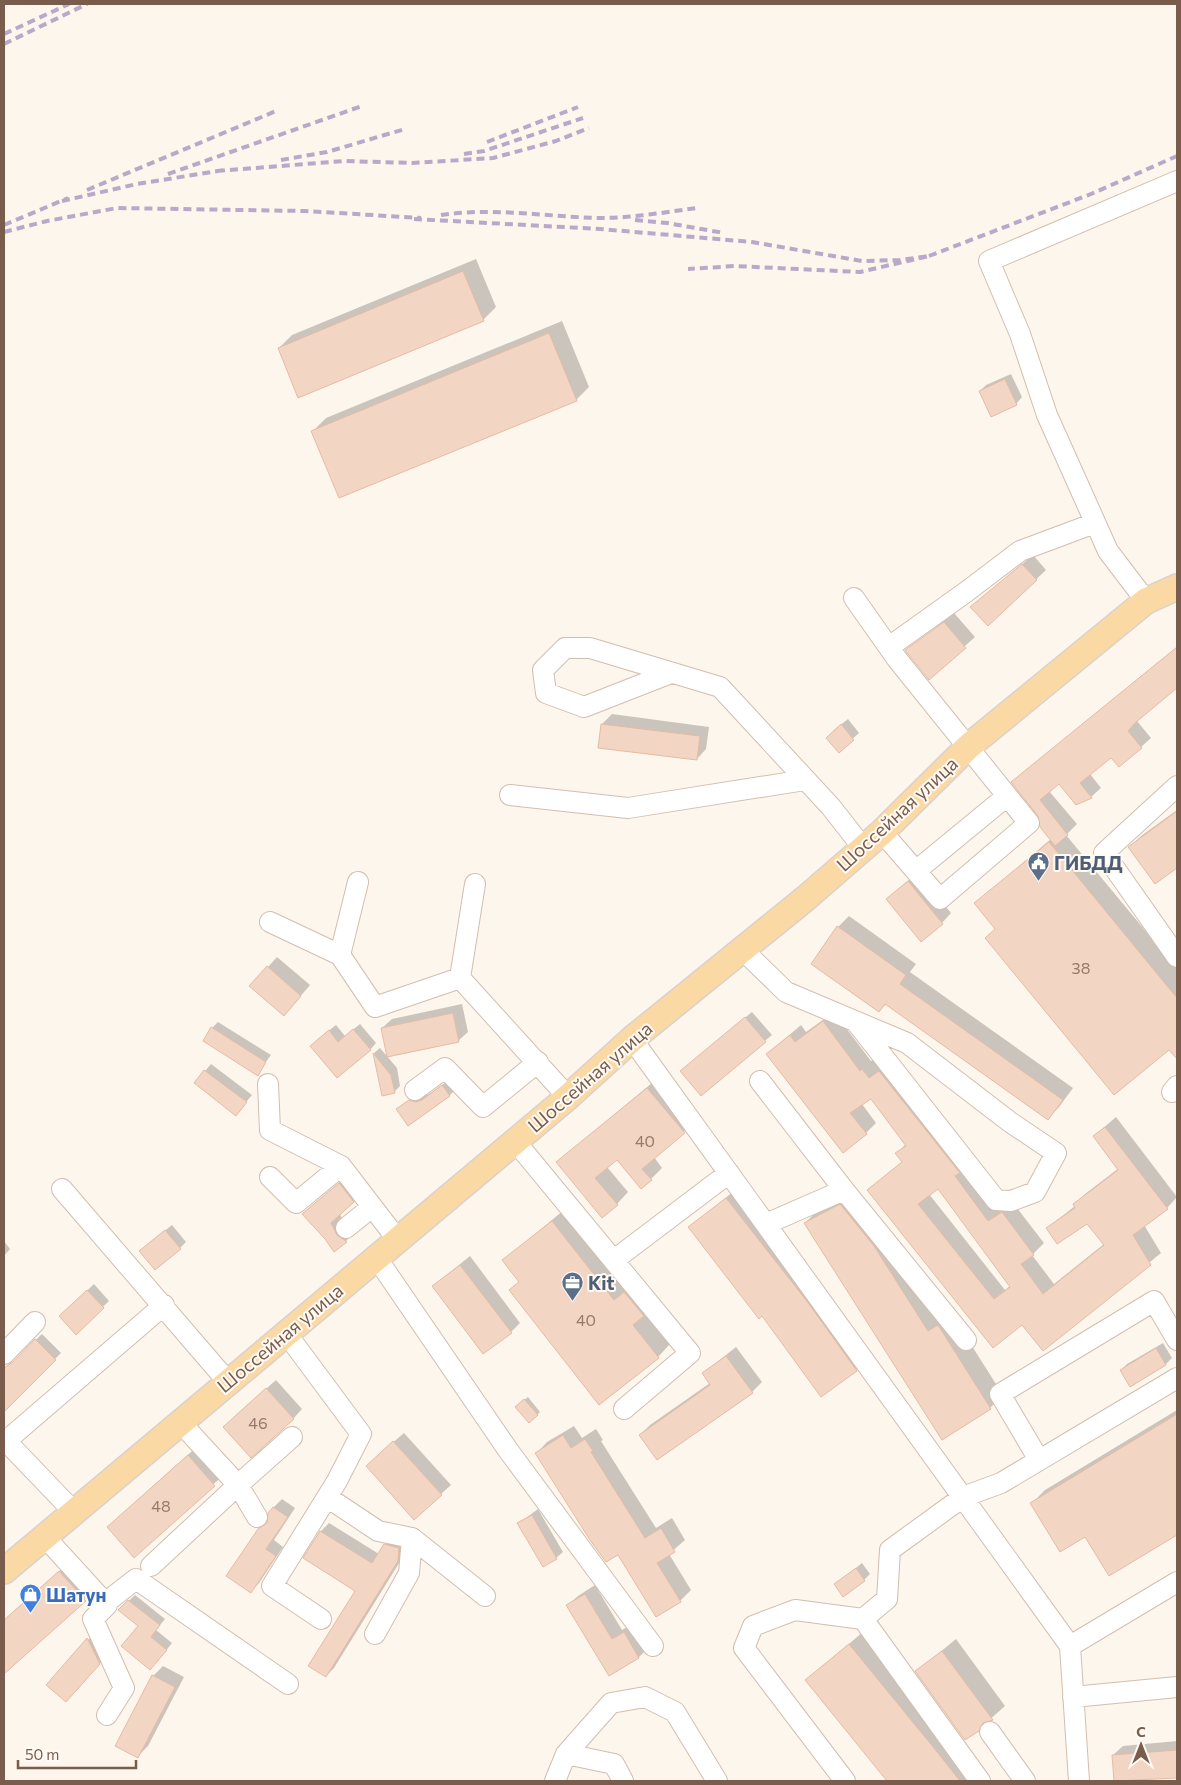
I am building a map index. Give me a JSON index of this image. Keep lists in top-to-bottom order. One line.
{"streets":{"main road":["Шоссейная улица"]},"places":{"public building":["ГИБДД"],"office":["Kit"],"shop":["Шатун"]},"house_numbers":["38","40","40","46","48"],"scale_bar":"50 m","north":"top"}
